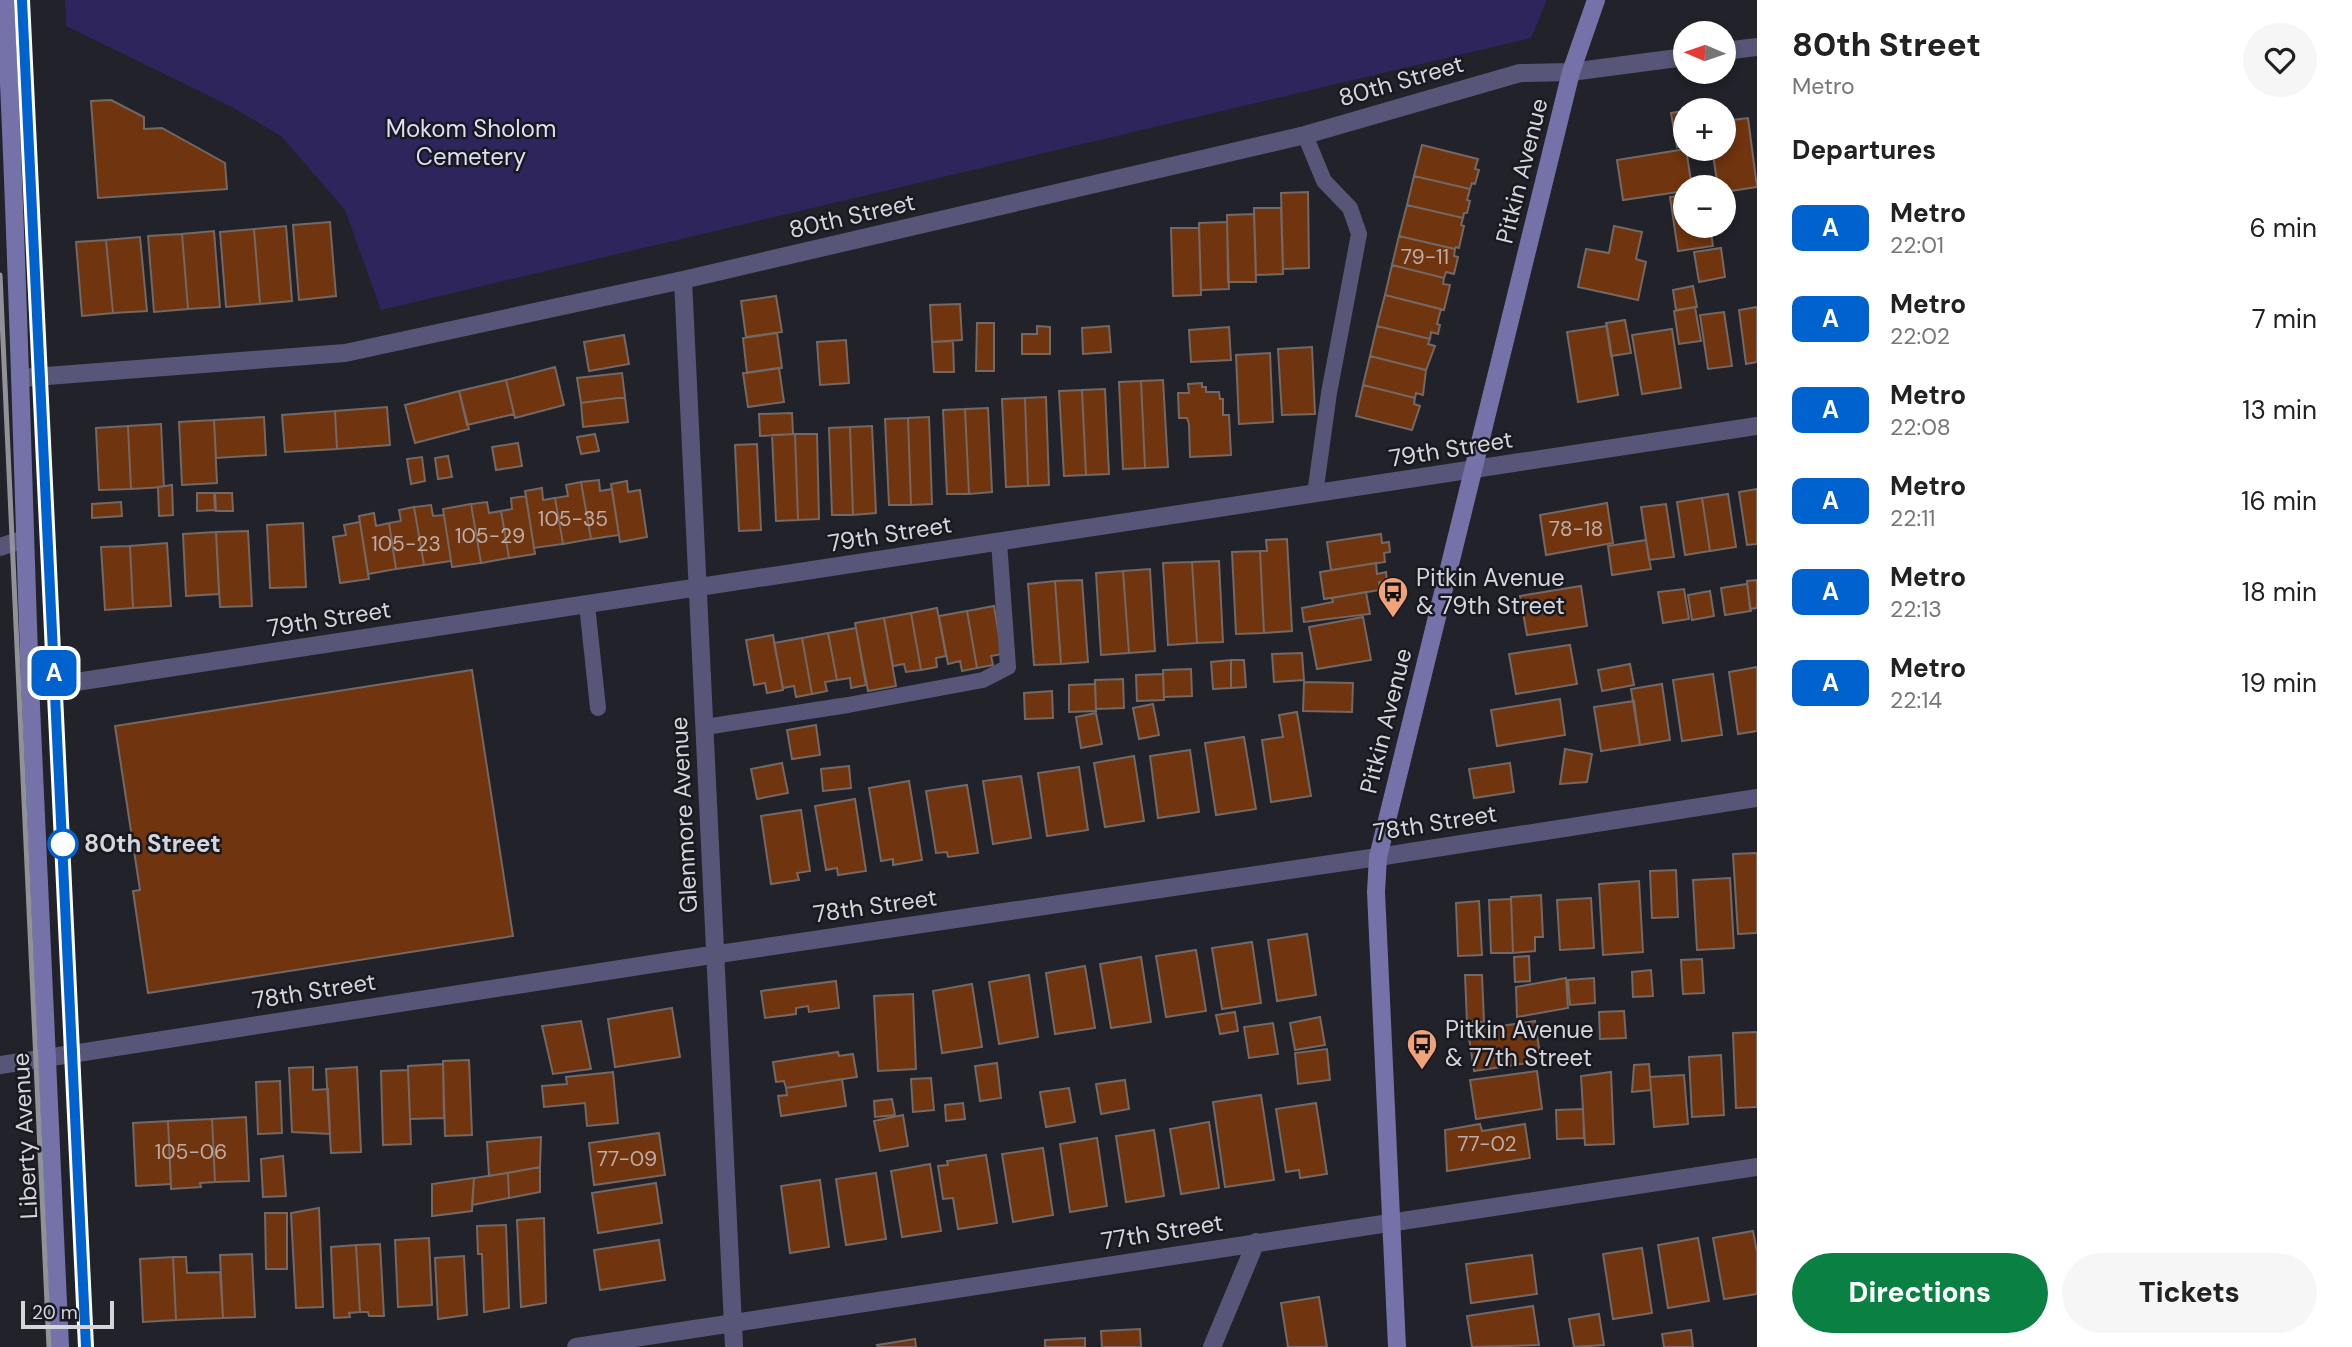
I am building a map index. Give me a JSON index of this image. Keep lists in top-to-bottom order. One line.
{"streets":{"street":["80th Street","Pitkin Avenue","79th Street","Glenmore Avenue","78th Street","Liberty Avenue","77th Street"]},"crossings":[["80th Street","Pitkin Avenue"],["80th Street","Glenmore Avenue"],["80th Street","Liberty Avenue"],["Pitkin Avenue","79th Street"],["Pitkin Avenue","78th Street"],["Pitkin Avenue","77th Street"],["79th Street","Glenmore Avenue"],["79th Street","Liberty Avenue"],["Glenmore Avenue","78th Street"],["Glenmore Avenue","77th Street"],["78th Street","Liberty Avenue"]],"parks":["Mokom Sholom Cemetery"],"places":{"bus stop":["Pitkin Avenue & 79th Street","Pitkin Avenue & 77th Street"],"other":["80th Street"]},"lines":["metro line A"],"house_numbers":["79-11","105-35","78-18","105-29","105-23","77-02","105-06","77-09"],"scale_bar":"20 m","north":"left","page":{"on_map":"A","heading":[["80th Street","Metro"],"Departures"],"map_buttons":["+","−"],"list":[{"mark":"A","name":"Metro","note":"22:01","value":"6 min"},{"mark":"A","name":"Metro","note":"22:02","value":"7 min"},{"mark":"A","name":"Metro","note":"22:08","value":"13 min"},{"mark":"A","name":"Metro","note":"22:11","value":"16 min"},{"mark":"A","name":"Metro","note":"22:13","value":"18 min"},{"mark":"A","name":"Metro","note":"22:14","value":"19 min"}],"buttons":["Directions","Tickets"],"scale":"20 m"}}
